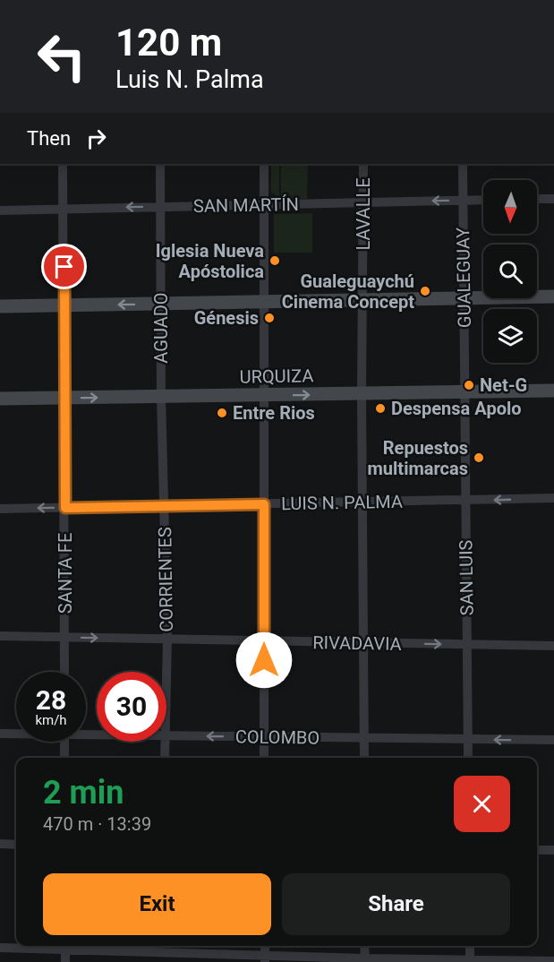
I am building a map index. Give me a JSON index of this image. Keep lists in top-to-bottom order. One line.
{"streets":{"street":["SAN MARTÍN","LAVALLE","GUALEGUAY","AGUADO","URQUIZA","LUIS N. PALMA","SANTA FE","SAN LUIS","CORRIENTES","RIVADAVIA","COLOMBO"]},"crossings":[["SAN MARTÍN","LAVALLE"],["SAN MARTÍN","GUALEGUAY"],["SAN MARTÍN","AGUADO"],["SAN MARTÍN","SANTA FE"],["LAVALLE","URQUIZA"],["LAVALLE","LUIS N. PALMA"],["LAVALLE","RIVADAVIA"],["LAVALLE","COLOMBO"],["GUALEGUAY","URQUIZA"],["GUALEGUAY","SAN LUIS"],["AGUADO","URQUIZA"],["AGUADO","CORRIENTES"],["URQUIZA","SANTA FE"],["URQUIZA","SAN LUIS"],["URQUIZA","CORRIENTES"],["LUIS N. PALMA","SANTA FE"],["LUIS N. PALMA","SAN LUIS"],["LUIS N. PALMA","CORRIENTES"],["SANTA FE","RIVADAVIA"],["SAN LUIS","RIVADAVIA"],["SAN LUIS","COLOMBO"],["CORRIENTES","RIVADAVIA"]],"one_way":["SAN MARTÍN","RIVADAVIA","COLOMBO"],"places":["Iglesia Nueva Apóstolica","Gualeguaychú Cinema Concept","Génesis","Net-G","Despensa Apolo","Entre Rios","Repuestos multimarcas"],"north":"bottom","page":{"turn":["120 m","Luis N. Palma"],"then":"Then","speed":"28 km/h","limit":"30","heading":["2 min","470 m · 13:39"],"buttons":["Exit","Share"]}}
